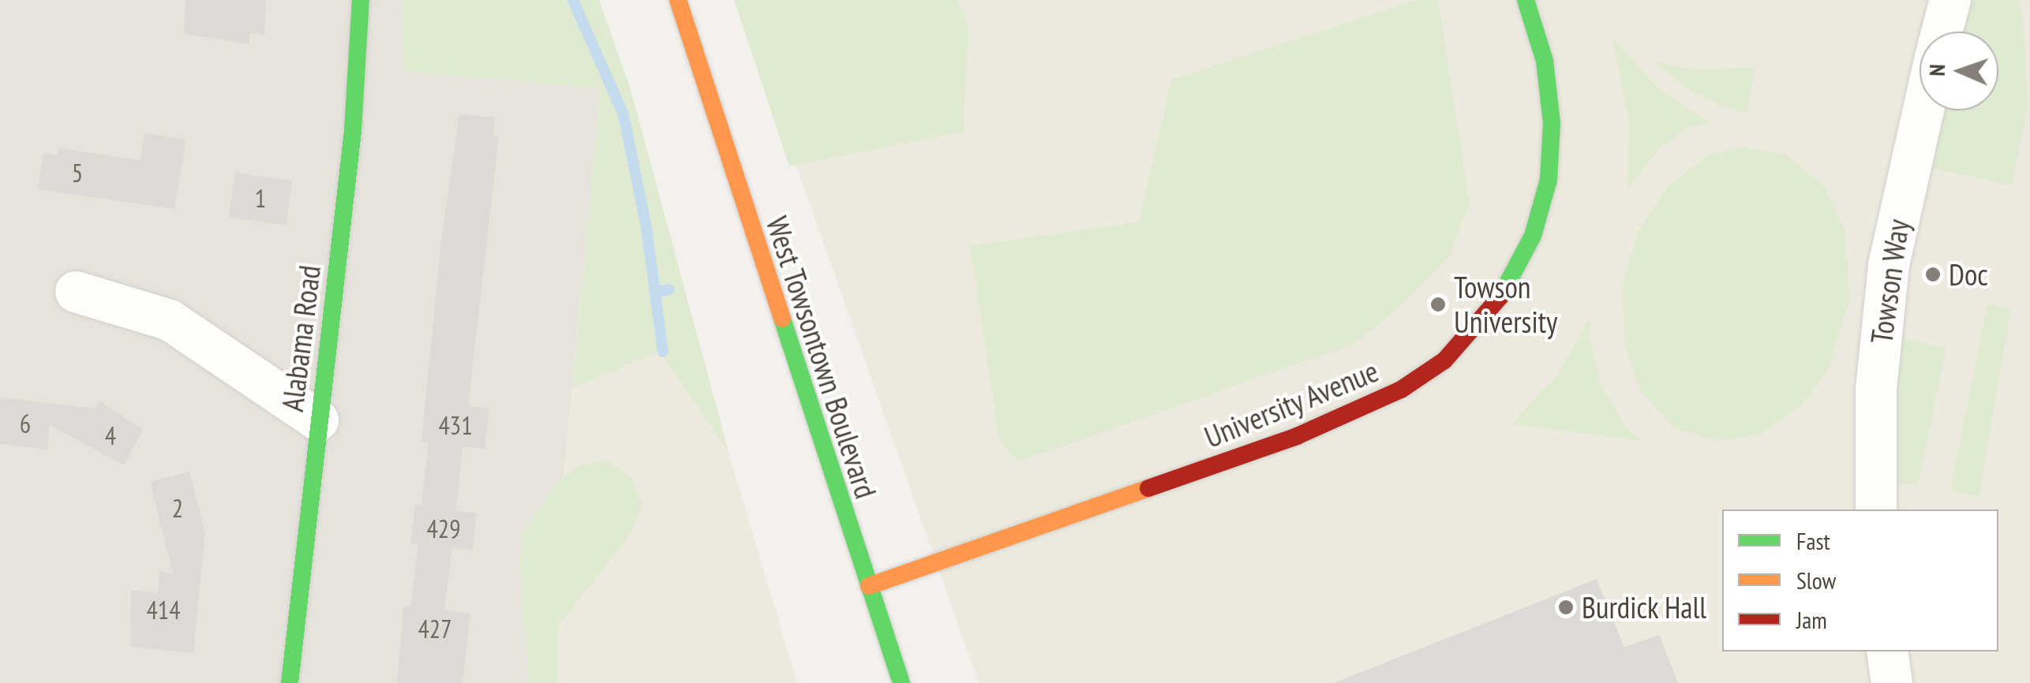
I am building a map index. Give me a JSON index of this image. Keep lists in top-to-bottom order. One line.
{"streets":{"street":["Towson Way","Alabama Road","West Towsontown Boulevard","University Avenue"]},"crossings":[["West Towsontown Boulevard","University Avenue"]],"places":["Doc","Towson University","Burdick Hall"],"house_numbers":["5","1","6","431","4","2","429","414","427"],"legend":["Fast","Slow","Jam"],"north":"left"}
